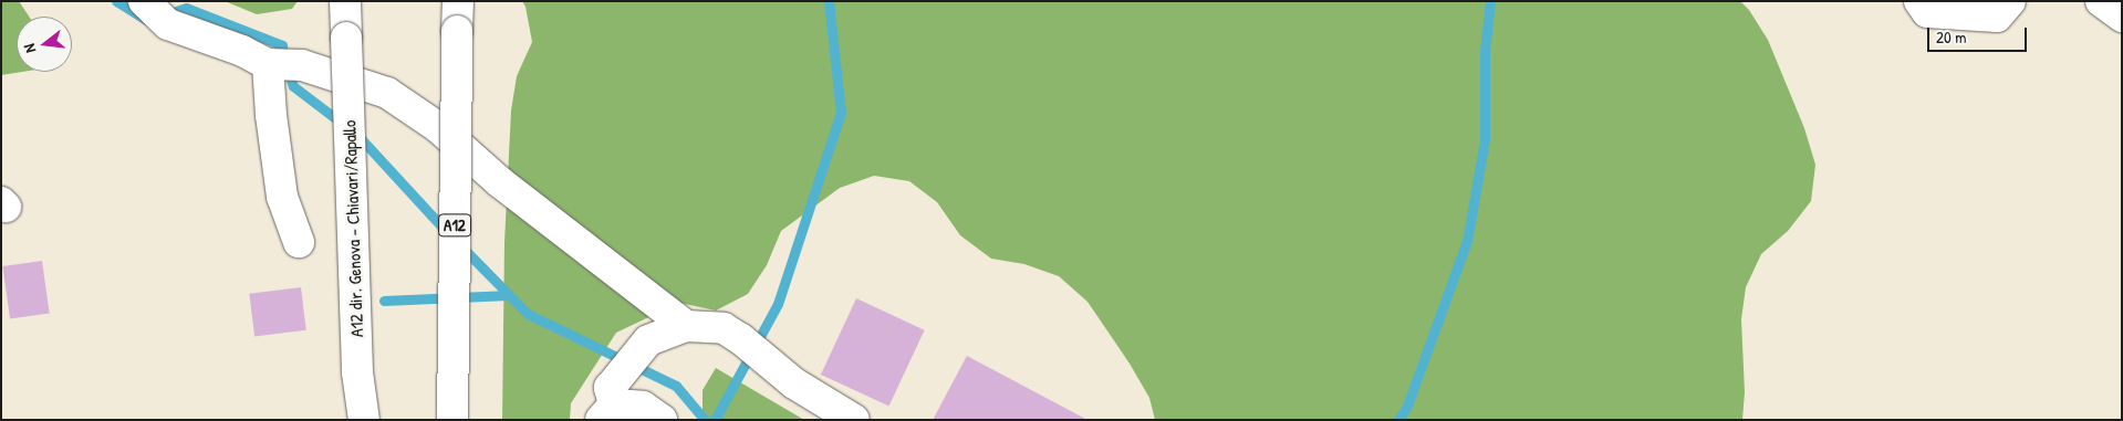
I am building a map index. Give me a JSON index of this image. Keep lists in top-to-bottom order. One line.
{"streets":{"main road":["A12","A12 dir. Genova - Chiavari/Rapallo"]},"scale_bar":"20 m","north":"left"}
